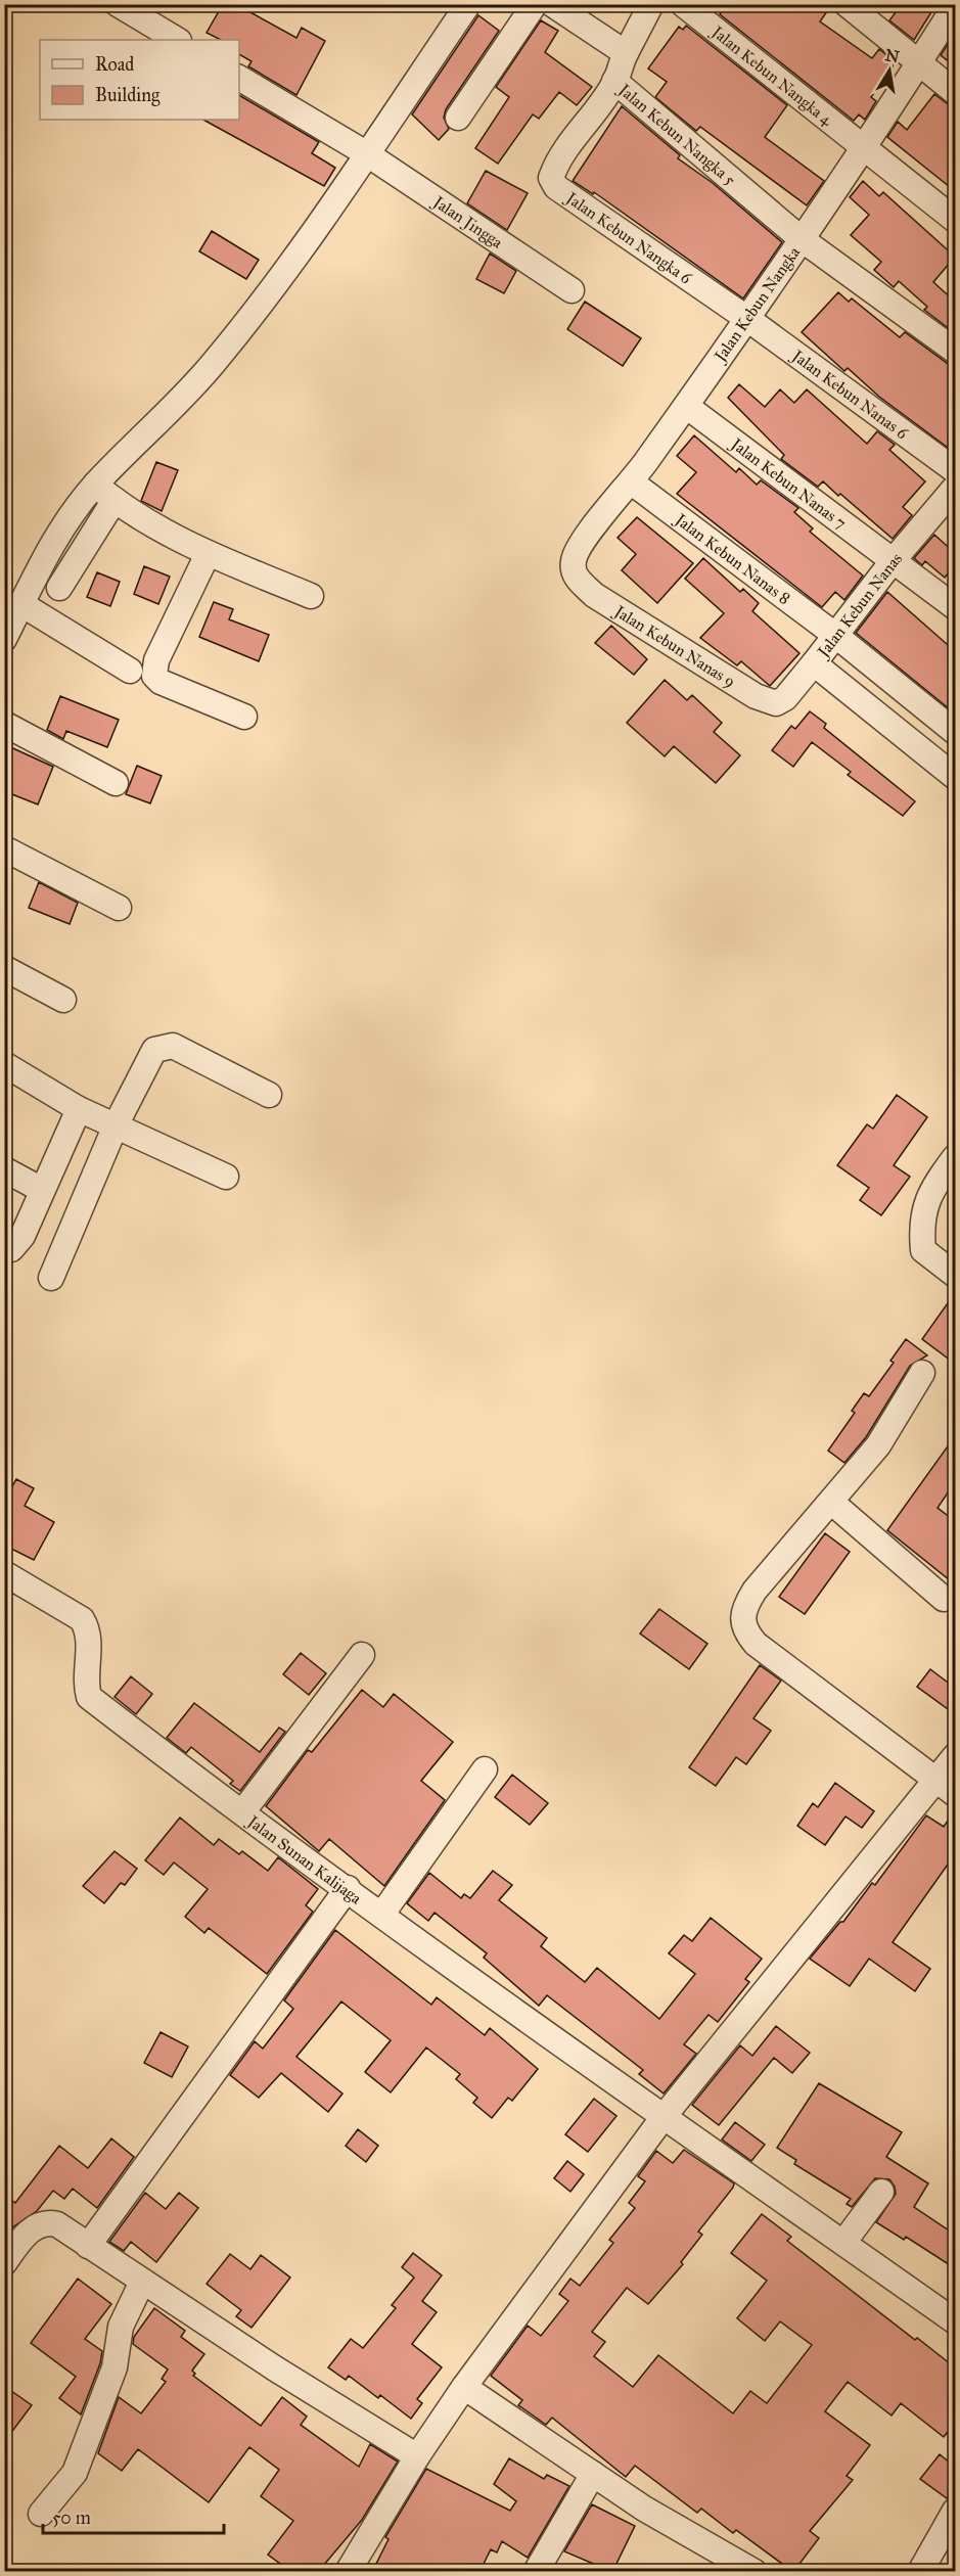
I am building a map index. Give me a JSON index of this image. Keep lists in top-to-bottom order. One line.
{"streets":{"street":["Jalan Kebun Nangka 4","Jalan Kebun Nangka 5","Jalan Jingga","Jalan Kebun Nangka 6","Jalan Kebun Nangka","Jalan Kebun Nanas 6","Jalan Kebun Nanas 7","Jalan Kebun Nanas 8","Jalan Kebun Nanas","Jalan Kebun Nanas 9","Jalan Sunan Kalijaga"]},"crossings":[["Jalan Kebun Nangka 4","Jalan Kebun Nangka"],["Jalan Kebun Nangka 5","Jalan Kebun Nangka 6"],["Jalan Kebun Nangka 5","Jalan Kebun Nangka"],["Jalan Kebun Nangka 6","Jalan Kebun Nangka"],["Jalan Kebun Nangka 6","Jalan Kebun Nanas 6"],["Jalan Kebun Nangka","Jalan Kebun Nanas 6"],["Jalan Kebun Nangka","Jalan Kebun Nanas 7"],["Jalan Kebun Nangka","Jalan Kebun Nanas 8"],["Jalan Kebun Nangka","Jalan Kebun Nanas 9"],["Jalan Kebun Nanas 7","Jalan Kebun Nanas"],["Jalan Kebun Nanas 8","Jalan Kebun Nanas"],["Jalan Kebun Nanas","Jalan Kebun Nanas 9"]],"legend":["Road","Building"],"scale_bar":"50 m","north":"top"}
